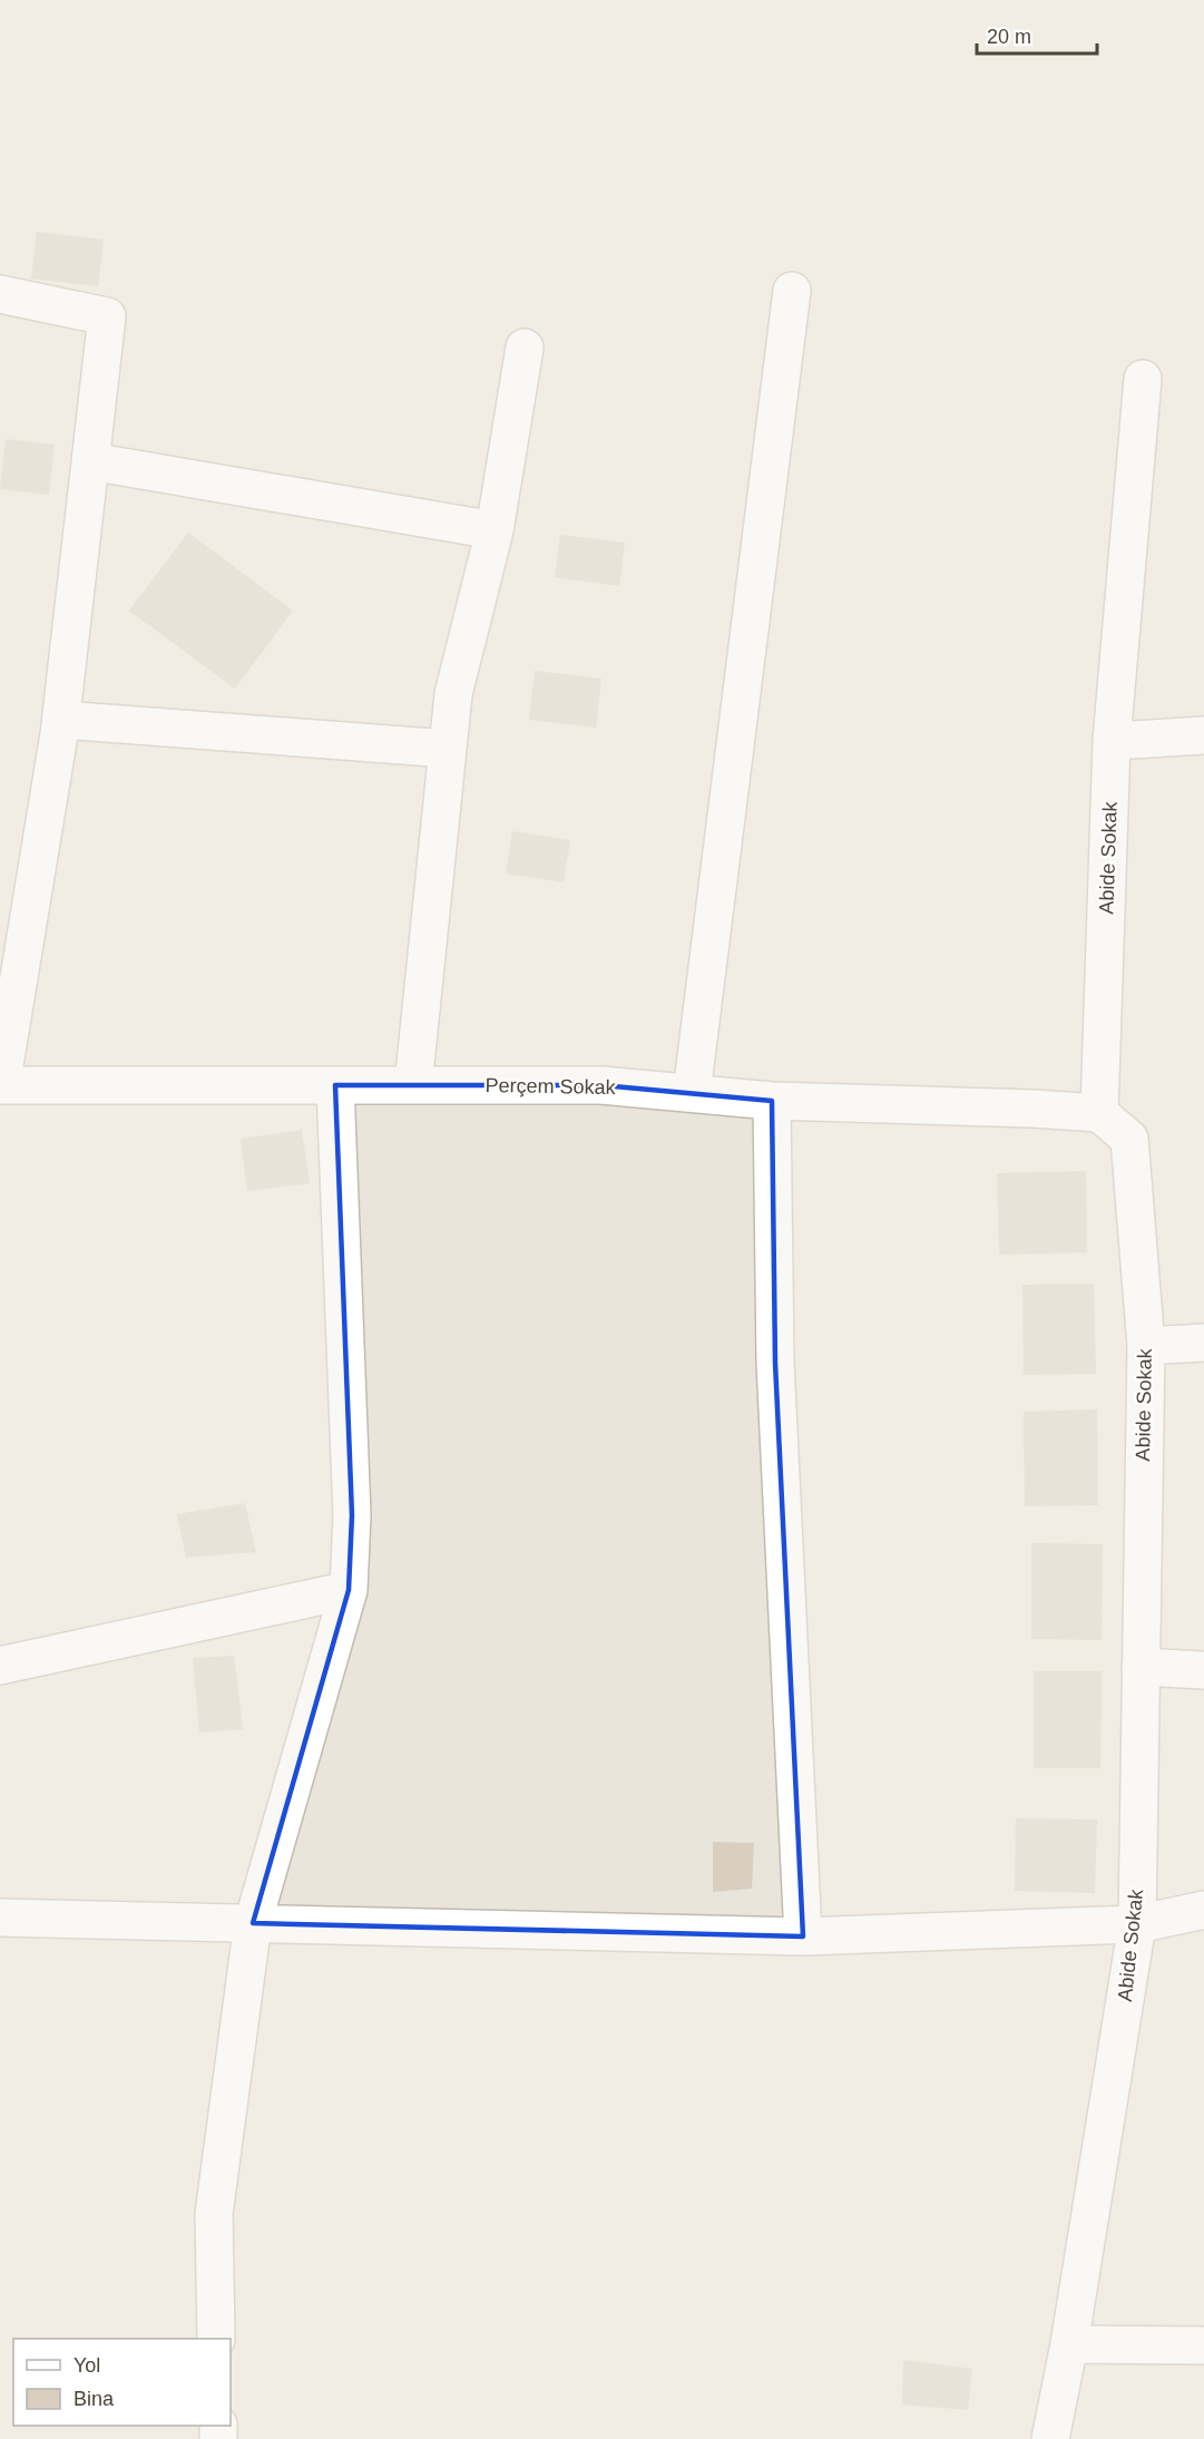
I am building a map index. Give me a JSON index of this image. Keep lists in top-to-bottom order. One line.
{"streets":{"street":["Abide Sokak","Perçem Sokak"]},"crossings":[["Abide Sokak","Perçem Sokak"]],"legend":["Yol","Bina"],"scale_bar":"20 m"}
